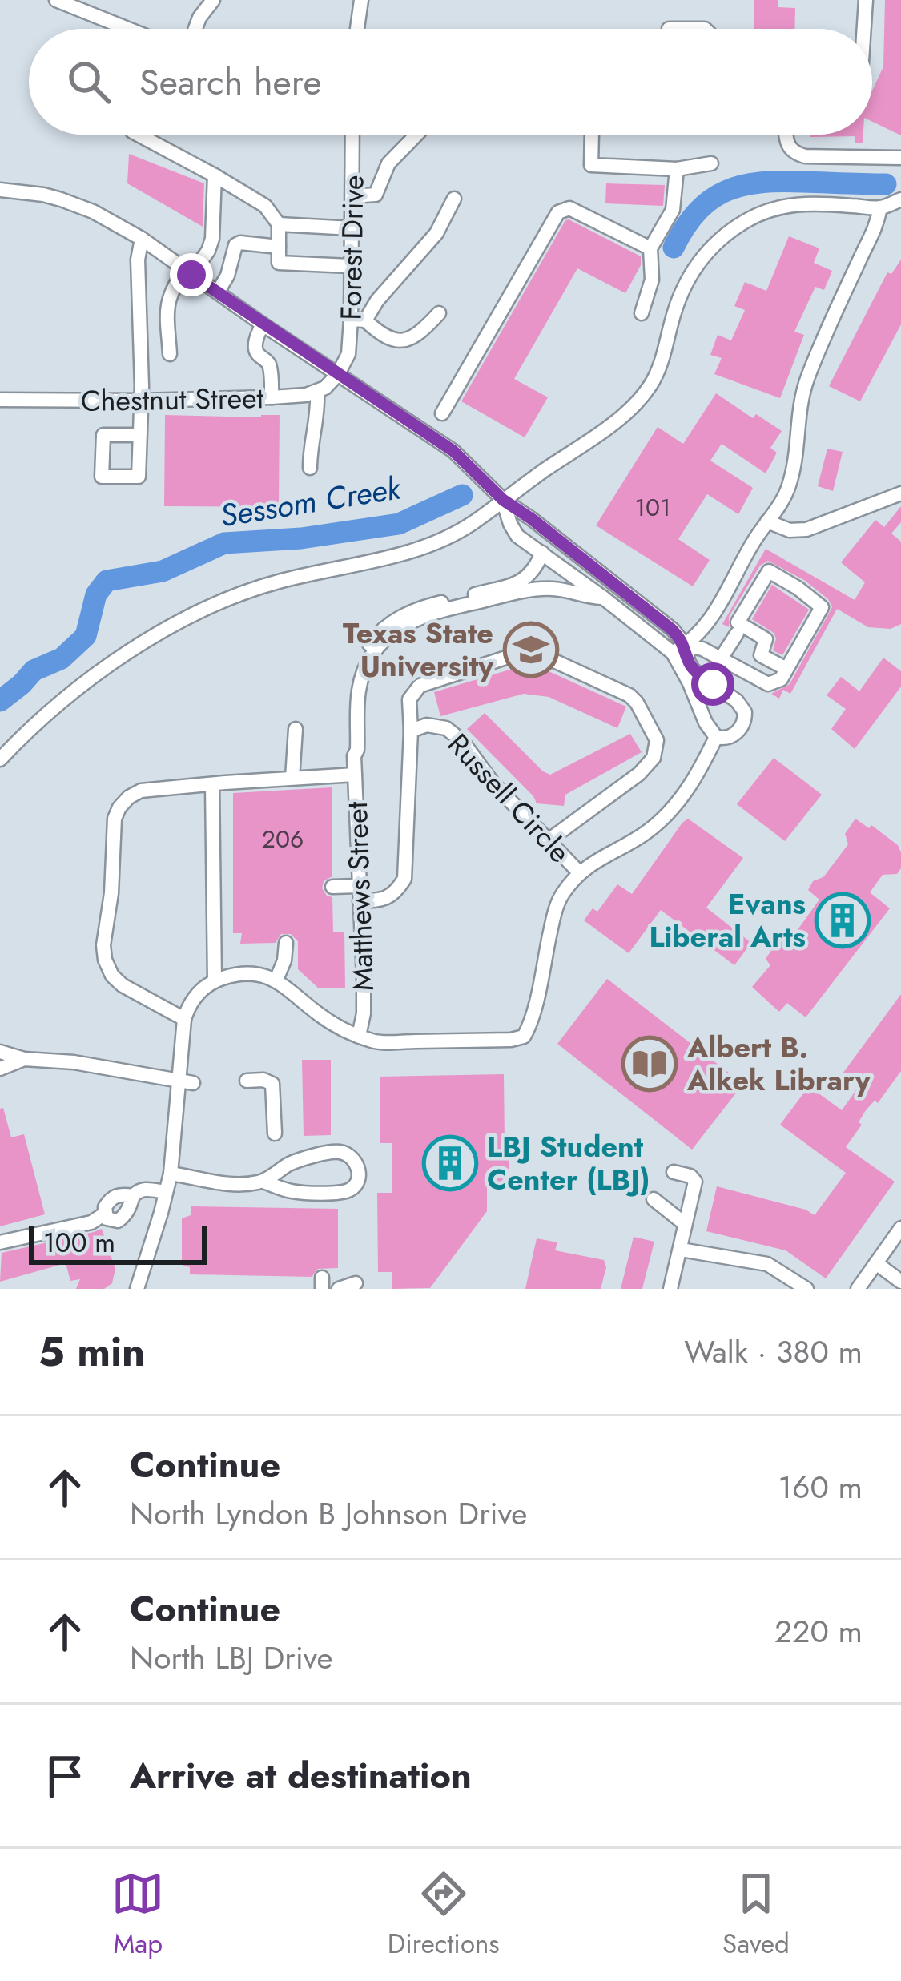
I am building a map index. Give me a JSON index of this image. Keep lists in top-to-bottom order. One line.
{"streets":{"street":["Forest Drive","Chestnut Street","Russell Circle","Matthews Street"]},"crossings":[["Russell Circle","Matthews Street"]],"water":["Sessom Creek"],"places":{"school or university":["Texas State University"],"building":["Evans Liberal Arts","LBJ Student Center (LBJ)"],"library":["Albert B. Alkek Library"]},"house_numbers":["101","206"],"scale_bar":"100 m","page":{"search":"Search here","scale":"100 m","heading":["5 min","Walk · 380 m"],"list":[["Continue","North Lyndon B Johnson Drive","160 m"],["Continue","North LBJ Drive","220 m"],"Arrive at destination"],"nav":["Map","Directions","Saved"]}}
